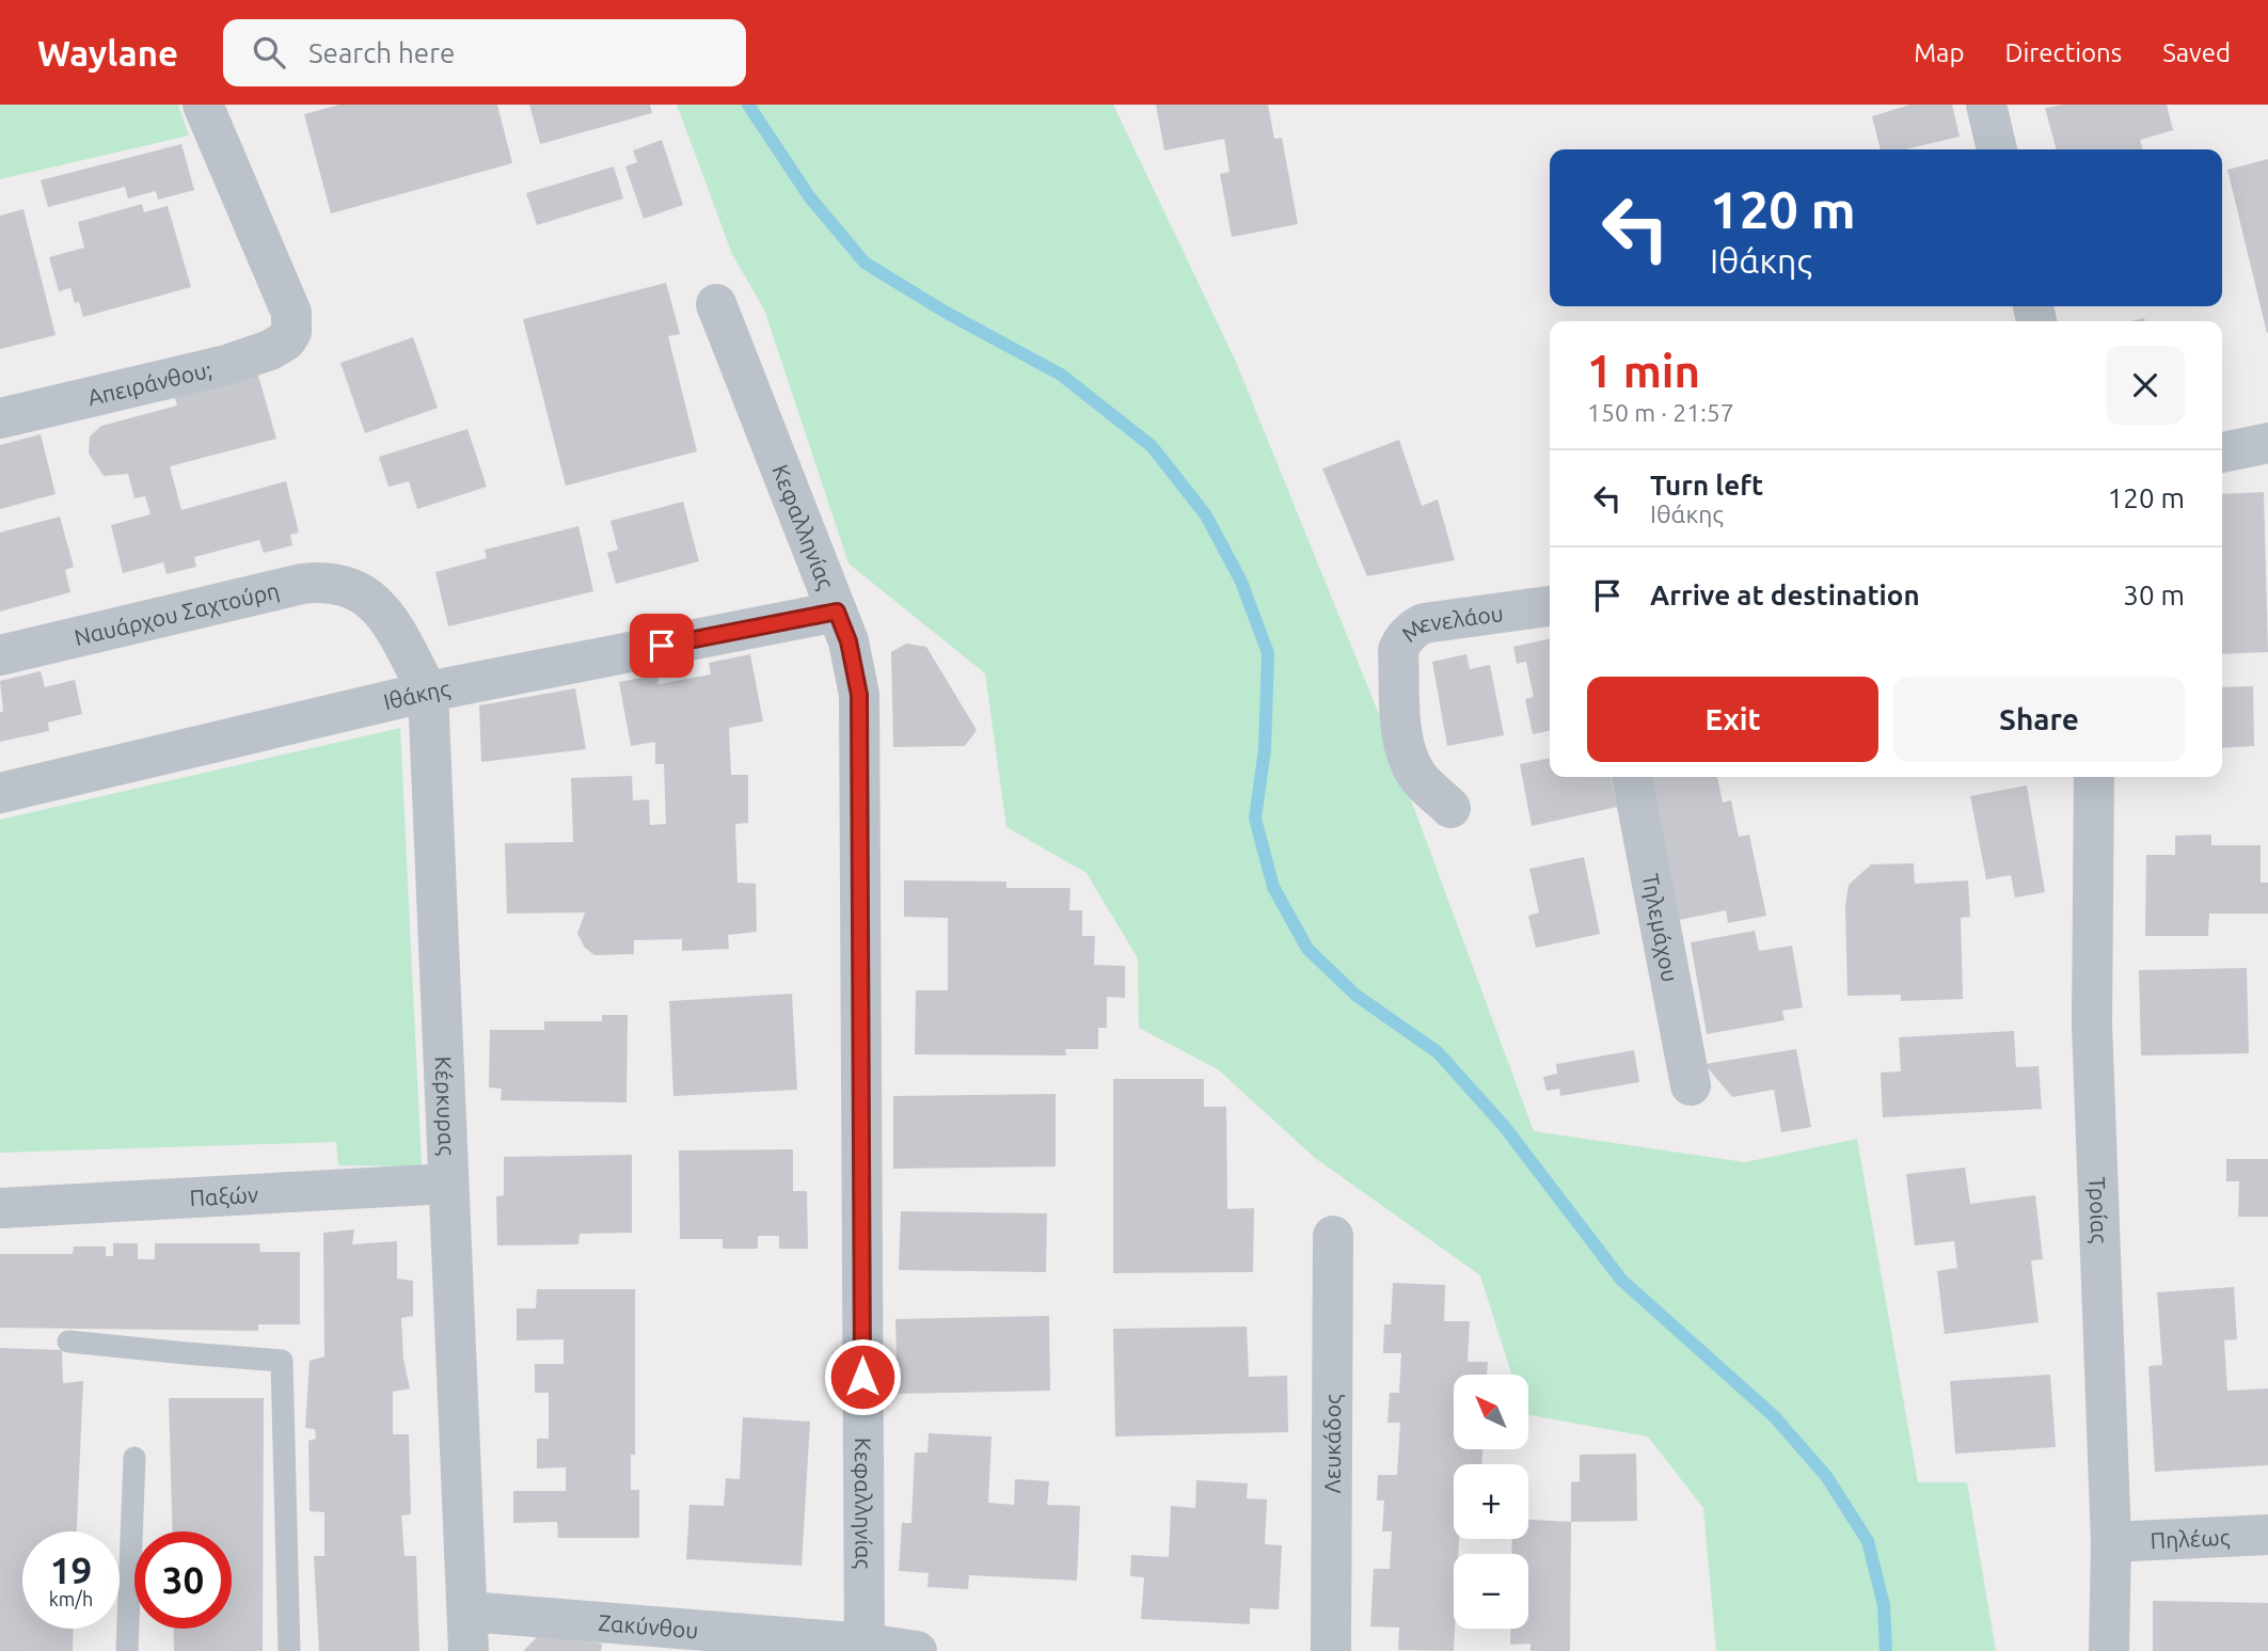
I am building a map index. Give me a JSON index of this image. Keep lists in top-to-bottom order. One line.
{"streets":{"street":["Απειράνθου;","Κεφαλληνίας","Ναυάρχου Σαχτούρη","Μενελάου","Ιθάκης","Τηλεμάχου","Κέρκυρας","Παξών","Τροίας","Λευκάδος","Πηλέως","Ζακύνθου"]},"crossings":[["Κεφαλληνίας","Ιθάκης"],["Κεφαλληνίας","Ζακύνθου"],["Ναυάρχου Σαχτούρη","Κέρκυρας"],["Ιθάκης","Κέρκυρας"],["Κέρκυρας","Παξών"],["Κέρκυρας","Ζακύνθου"],["Τροίας","Πηλέως"]],"north":"top left","page":{"header":"Waylane","search":"Search here","nav":["Map","Directions","Saved"],"turn":["120 m","Ιθάκης"],"heading":["1 min","150 m · 21:57"],"list":[{"name":"Turn left","note":"Ιθάκης","value":"120 m"},{"name":"Arrive at destination","value":"30 m"}],"buttons":["Exit","Share"],"map_buttons":["+","−"],"speed":"19 km/h","limit":"30"}}
